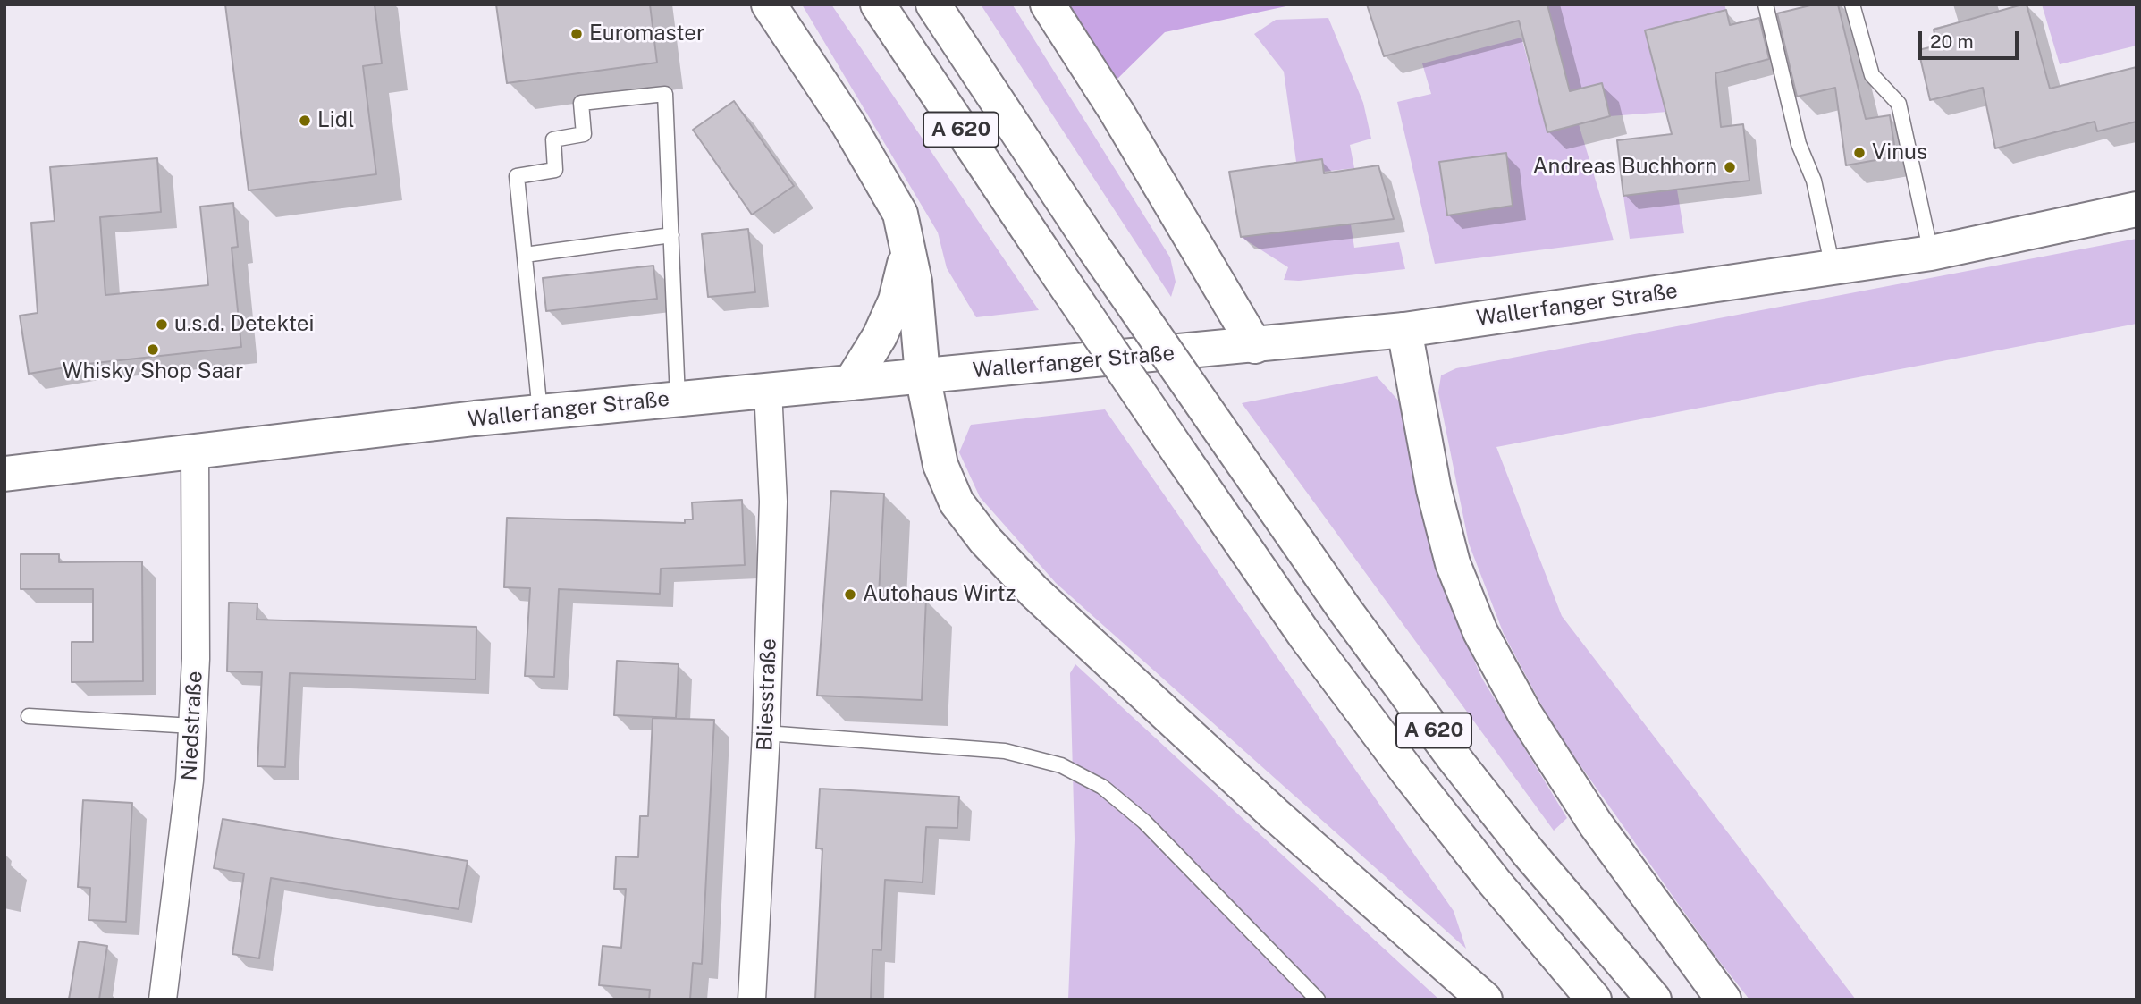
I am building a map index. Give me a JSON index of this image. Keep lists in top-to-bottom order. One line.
{"streets":{"main road":["A 620","Wallerfanger Straße"],"street":["Bliesstraße","Niedstraße"]},"crossings":[["Wallerfanger Straße","Bliesstraße"],["Wallerfanger Straße","Niedstraße"]],"places":["Euromaster","Lidl","Vinus","Andreas Buchhorn","u.s.d. Detektei","Whisky Shop Saar","Autohaus Wirtz"],"scale_bar":"20 m"}
